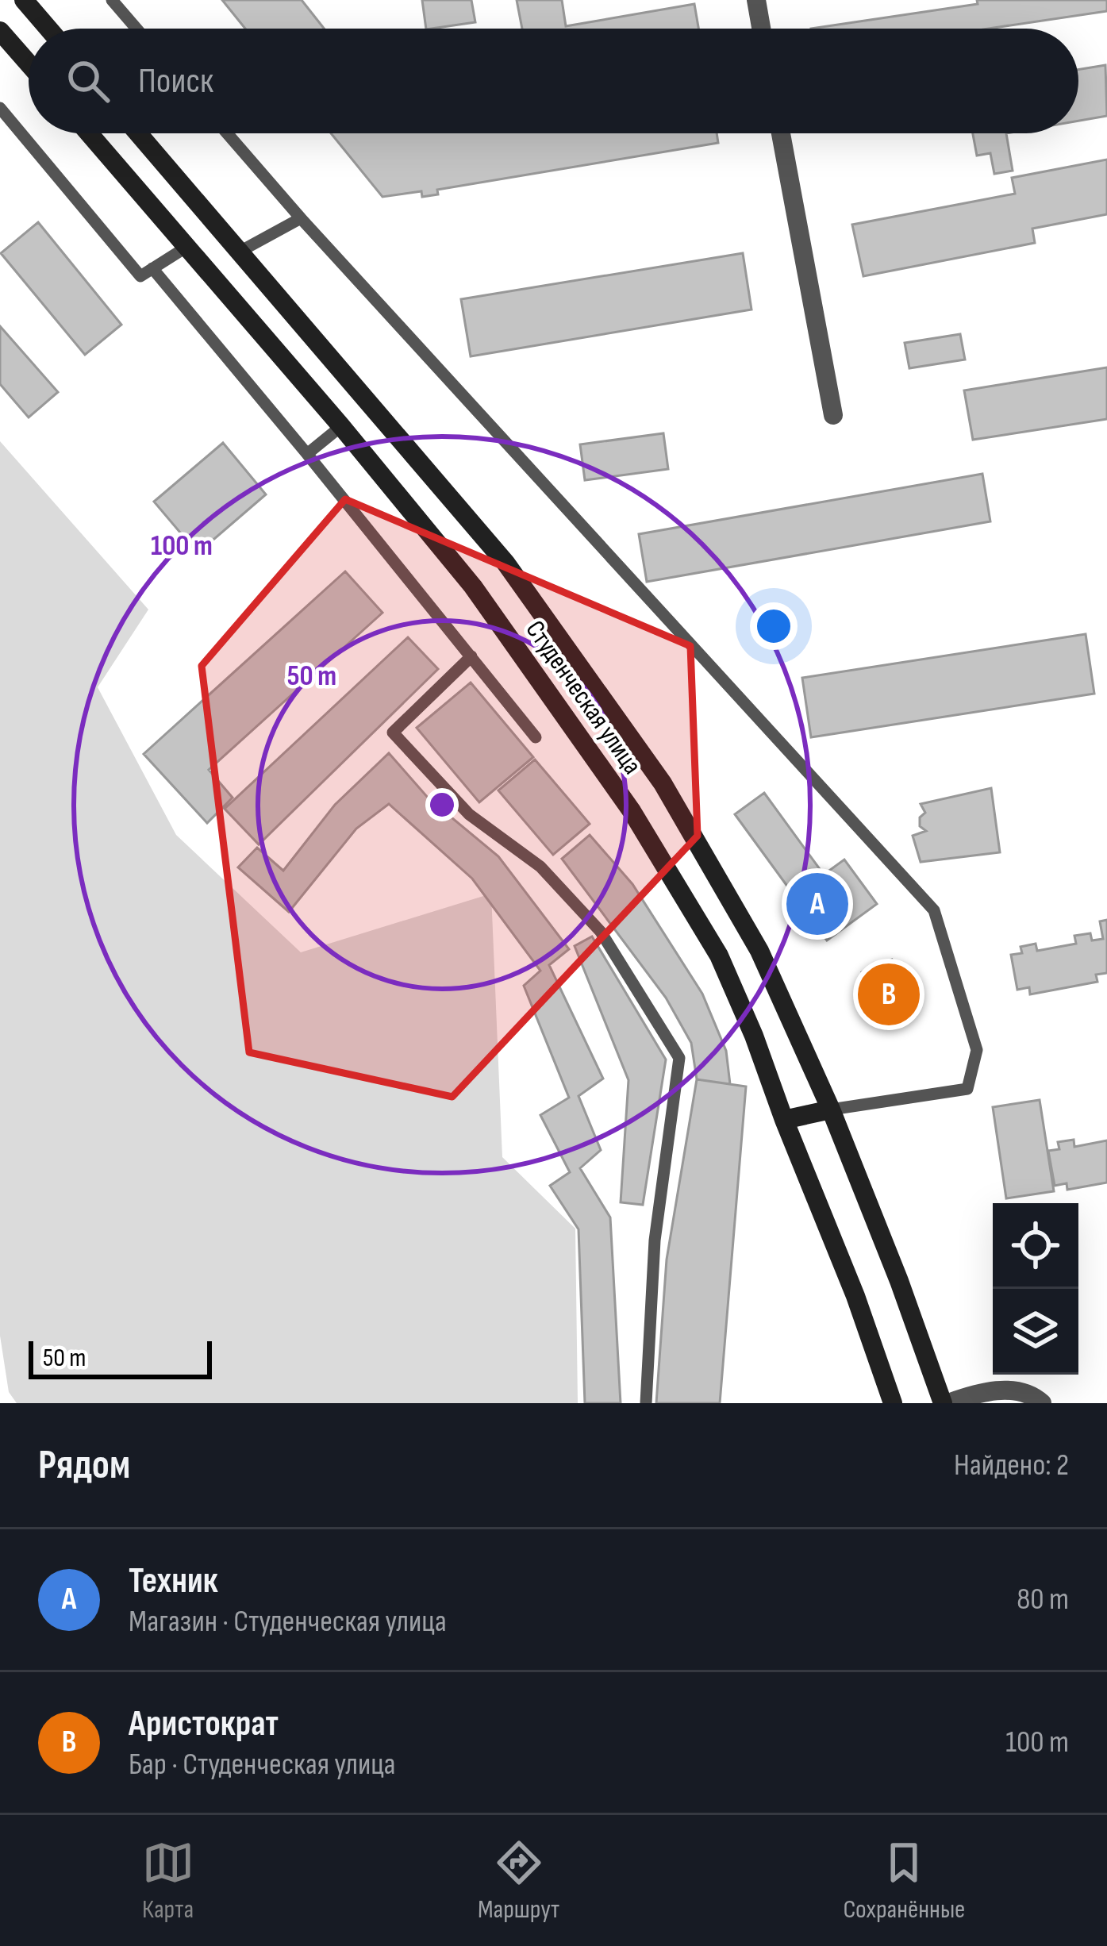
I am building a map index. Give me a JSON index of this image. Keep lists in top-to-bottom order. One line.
{"streets":{"main road":["Студенческая улица"]},"scale_bar":"50 m","page":{"search":"Поиск","pins":["A","B"],"scale":"50 m","heading":["Рядом","Найдено: 2"],"list":[{"mark":"A","name":"Техник","note":"Магазин · Студенческая улица","value":"80 m"},{"mark":"B","name":"Аристократ","note":"Бар · Студенческая улица","value":"100 m"}],"nav":["Карта","Маршрут","Сохранённые"]},"rings":["100 m","50 m"]}
